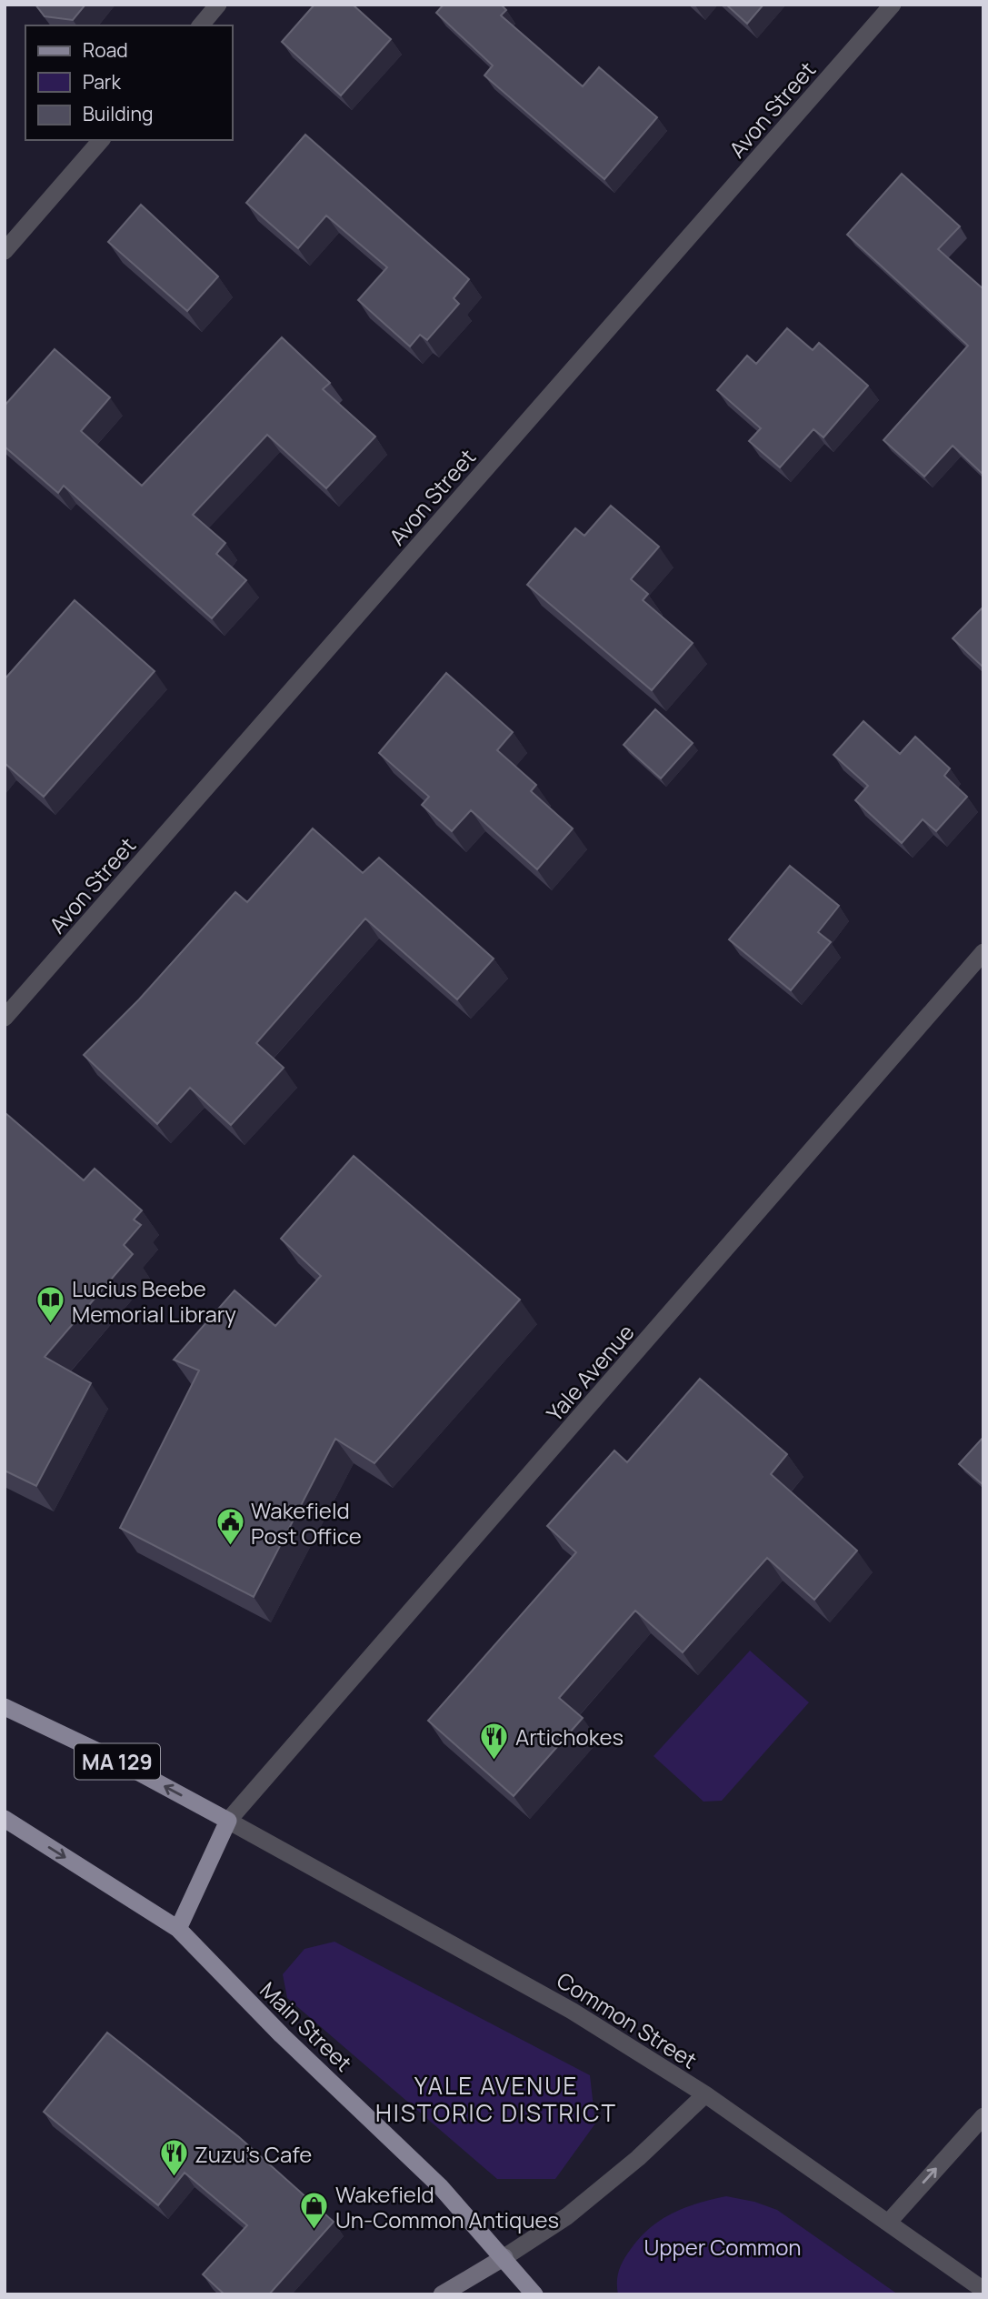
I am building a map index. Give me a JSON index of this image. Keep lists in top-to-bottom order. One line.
{"streets":{"main road":["MA 129","Main Street"],"street":["Avon Street","Yale Avenue","Common Street"]},"crossings":[["Yale Avenue","MA 129"],["Yale Avenue","Common Street"],["MA 129","Common Street"]],"districts":["YALE AVENUE HISTORIC DISTRICT"],"parks":["Upper Common"],"places":{"library":["Lucius Beebe Memorial Library"],"public building":["Wakefield Post Office"],"restaurant":["Artichokes","Zuzu's Cafe"],"shop":["Wakefield Un-Common Antiques"]},"legend":["Road","Park","Building"]}
